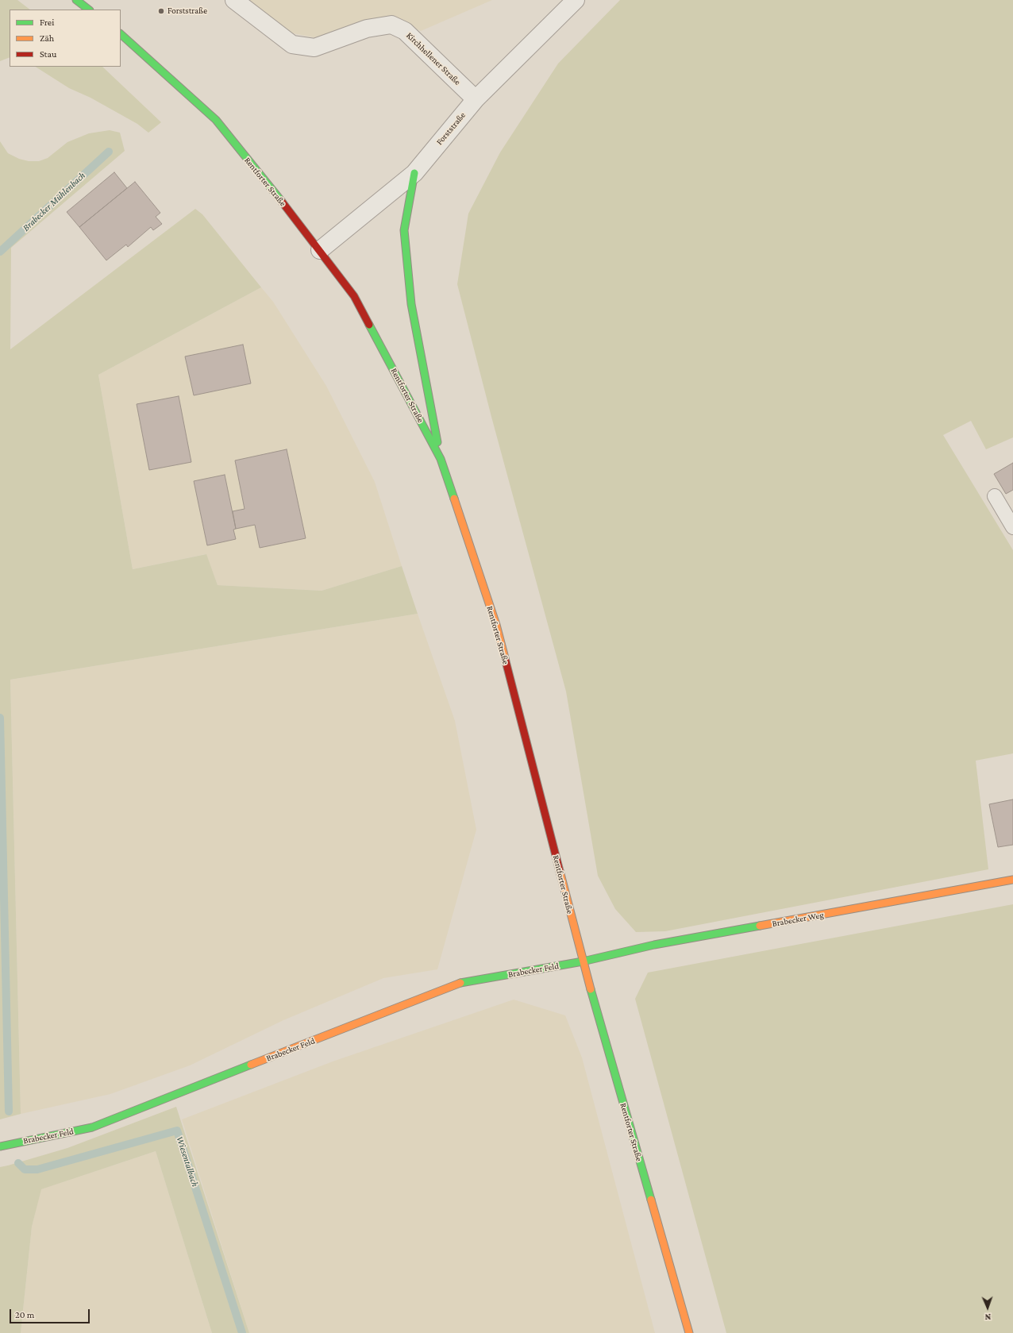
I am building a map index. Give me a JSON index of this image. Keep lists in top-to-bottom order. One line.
{"streets":{"main road":["Rentforter Straße","Brabecker Weg","Brabecker Feld"],"street":["Kirchhellener Straße","Forststraße"]},"crossings":[["Kirchhellener Straße","Forststraße"],["Forststraße","Rentforter Straße"],["Rentforter Straße","Brabecker Weg"],["Rentforter Straße","Brabecker Feld"],["Brabecker Weg","Brabecker Feld"]],"water":["Brabecker Mühlenbach","Wiesentalbach"],"places":["Forststraße"],"legend":["Frei","Zäh","Stau"],"scale_bar":"20 m","north":"bottom"}
